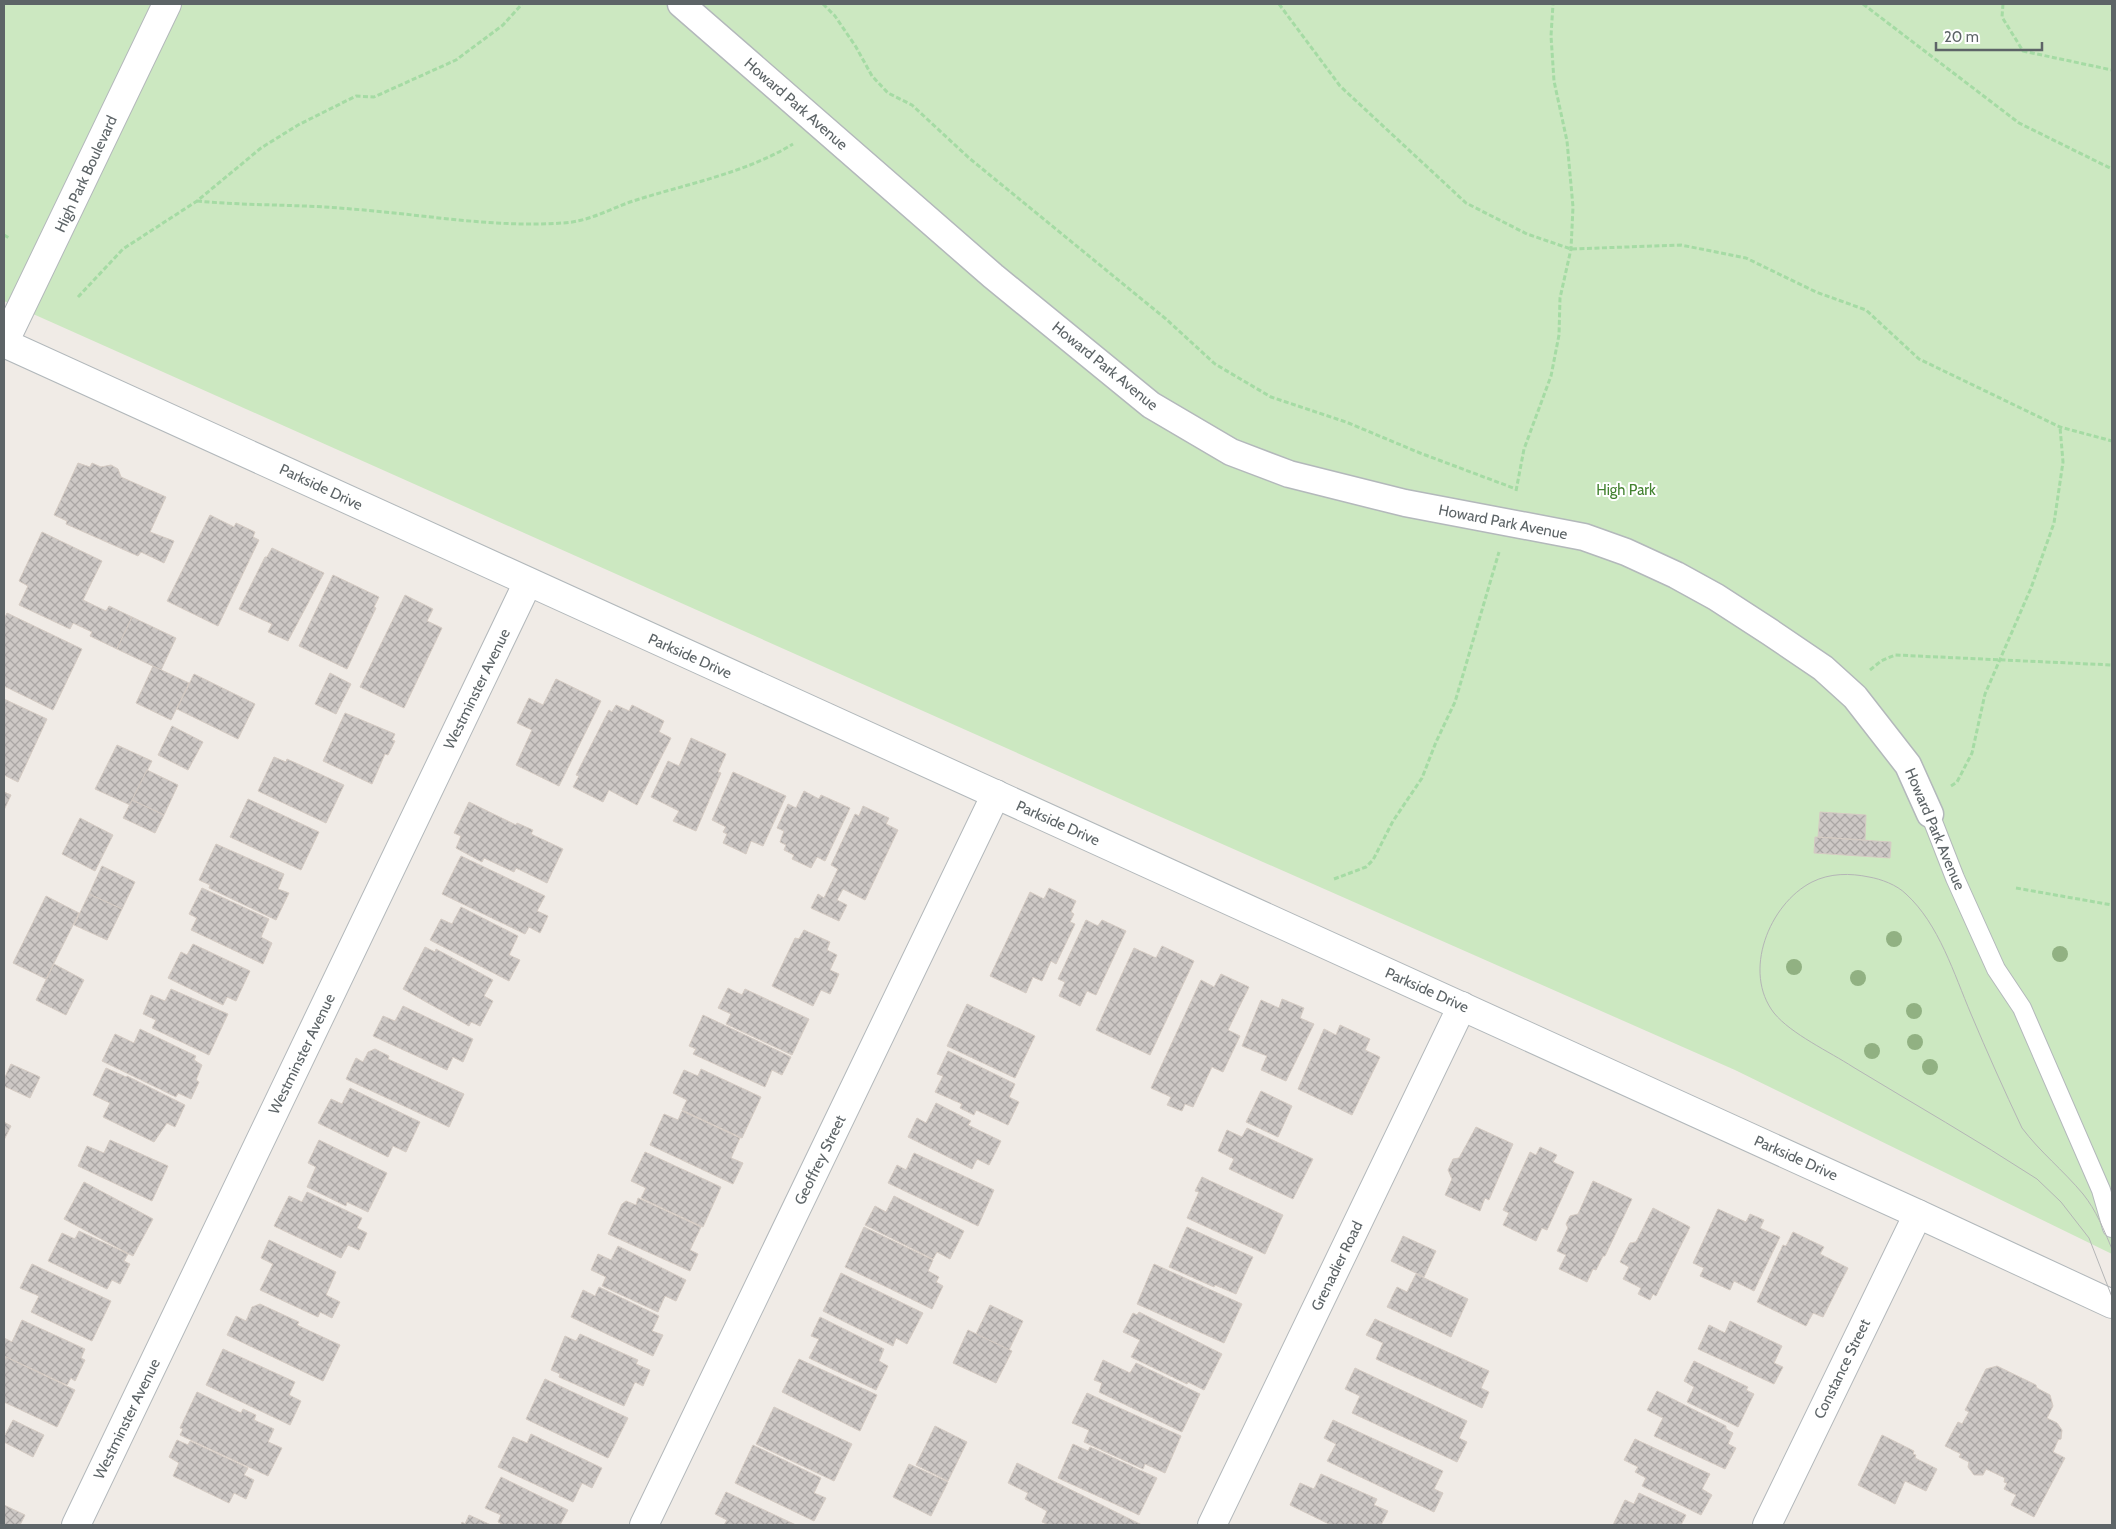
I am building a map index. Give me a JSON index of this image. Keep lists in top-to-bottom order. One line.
{"streets":{"street":["Howard Park Avenue","High Park Boulevard","Parkside Drive","Westminster Avenue","Geoffrey Street","Grenadier Road","Constance Street"]},"crossings":[["High Park Boulevard","Parkside Drive"],["Parkside Drive","Westminster Avenue"],["Parkside Drive","Geoffrey Street"],["Parkside Drive","Grenadier Road"],["Parkside Drive","Constance Street"]],"parks":["High Park"],"scale_bar":"20 m"}
